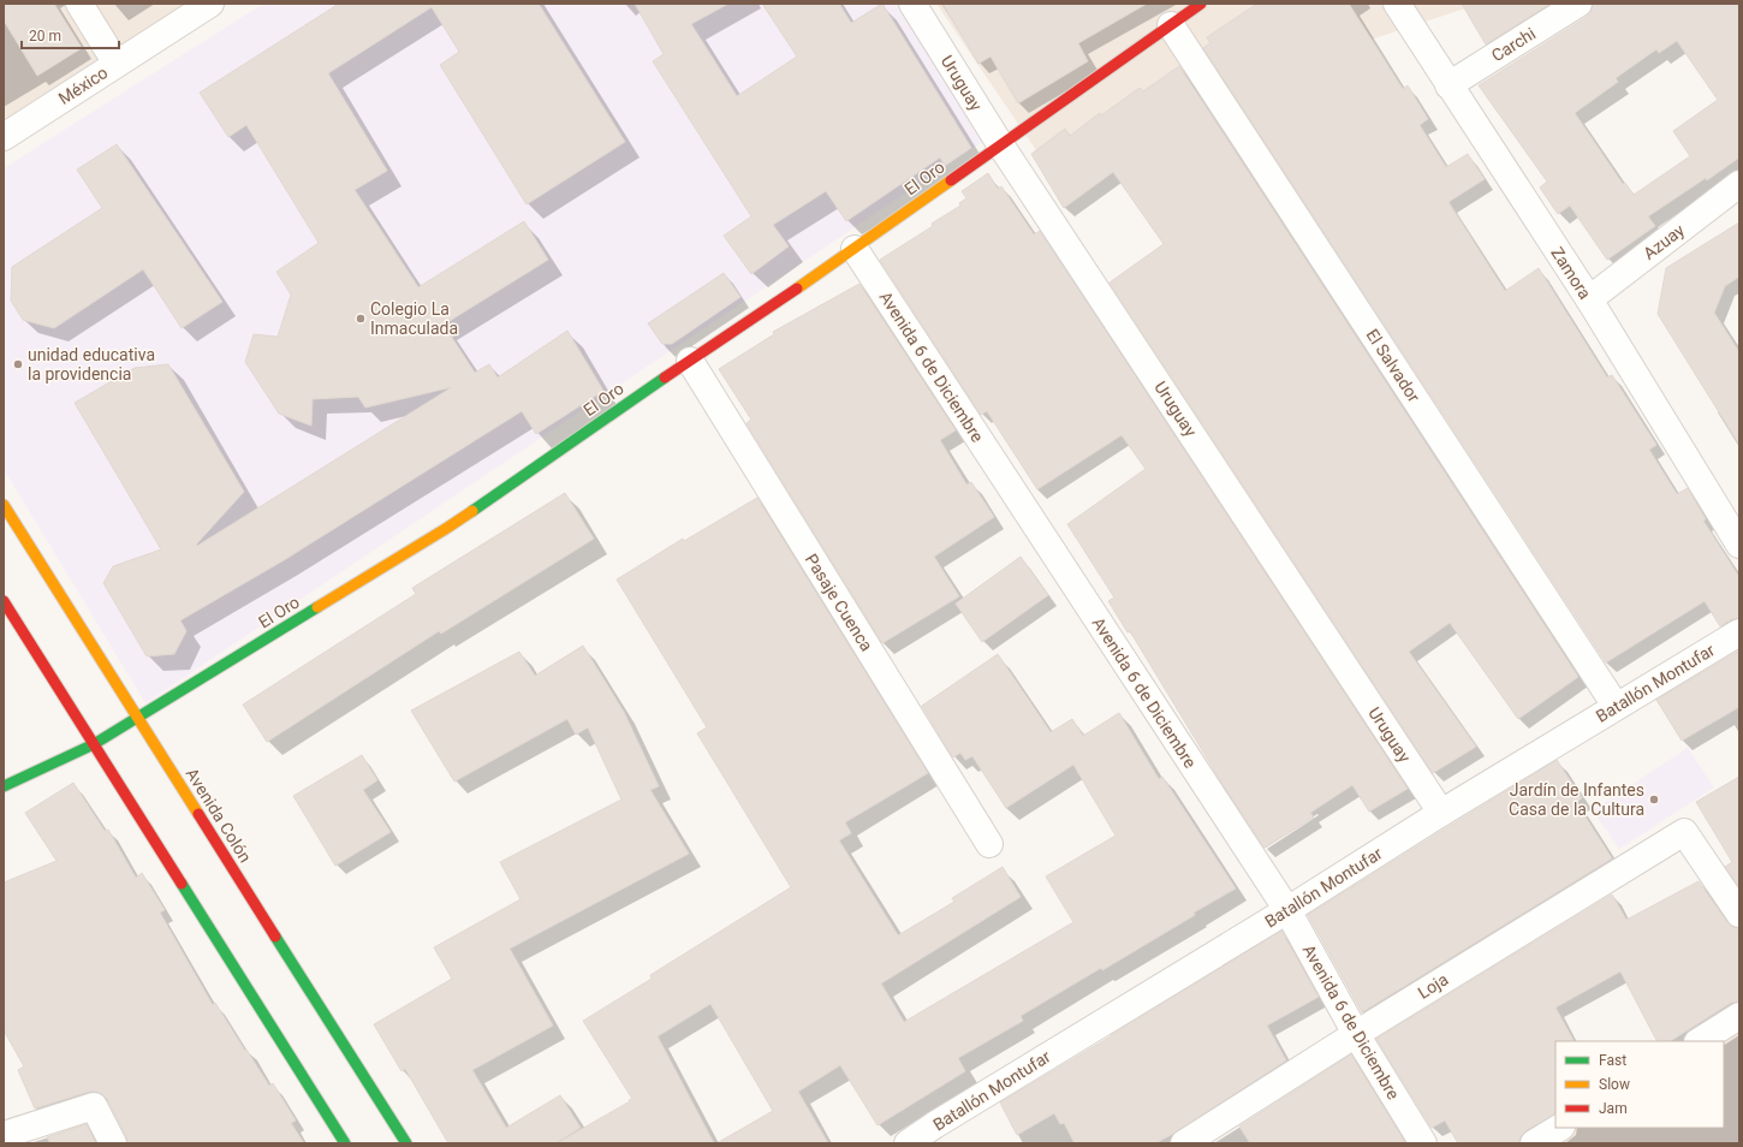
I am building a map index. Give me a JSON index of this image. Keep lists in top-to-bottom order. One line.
{"streets":{"street":["Carchi","Uruguay","México","El Oro","Azuay","Zamora","El Salvador","Avenida 6 de Diciembre","Pasaje Cuenca","Batallón Montufar","Avenida Colón","Loja"]},"crossings":[["Carchi","Zamora"],["Uruguay","El Oro"],["Uruguay","Batallón Montufar"],["El Oro","El Salvador"],["El Oro","Avenida 6 de Diciembre"],["El Oro","Pasaje Cuenca"],["El Oro","Avenida Colón"],["Azuay","Zamora"],["El Salvador","Batallón Montufar"],["Avenida 6 de Diciembre","Batallón Montufar"],["Avenida 6 de Diciembre","Loja"]],"places":["Colegio La Inmaculada","unidad educativa la providencia","Jardín de Infantes Casa de la Cultura"],"legend":["Fast","Slow","Jam"],"scale_bar":"20 m"}
